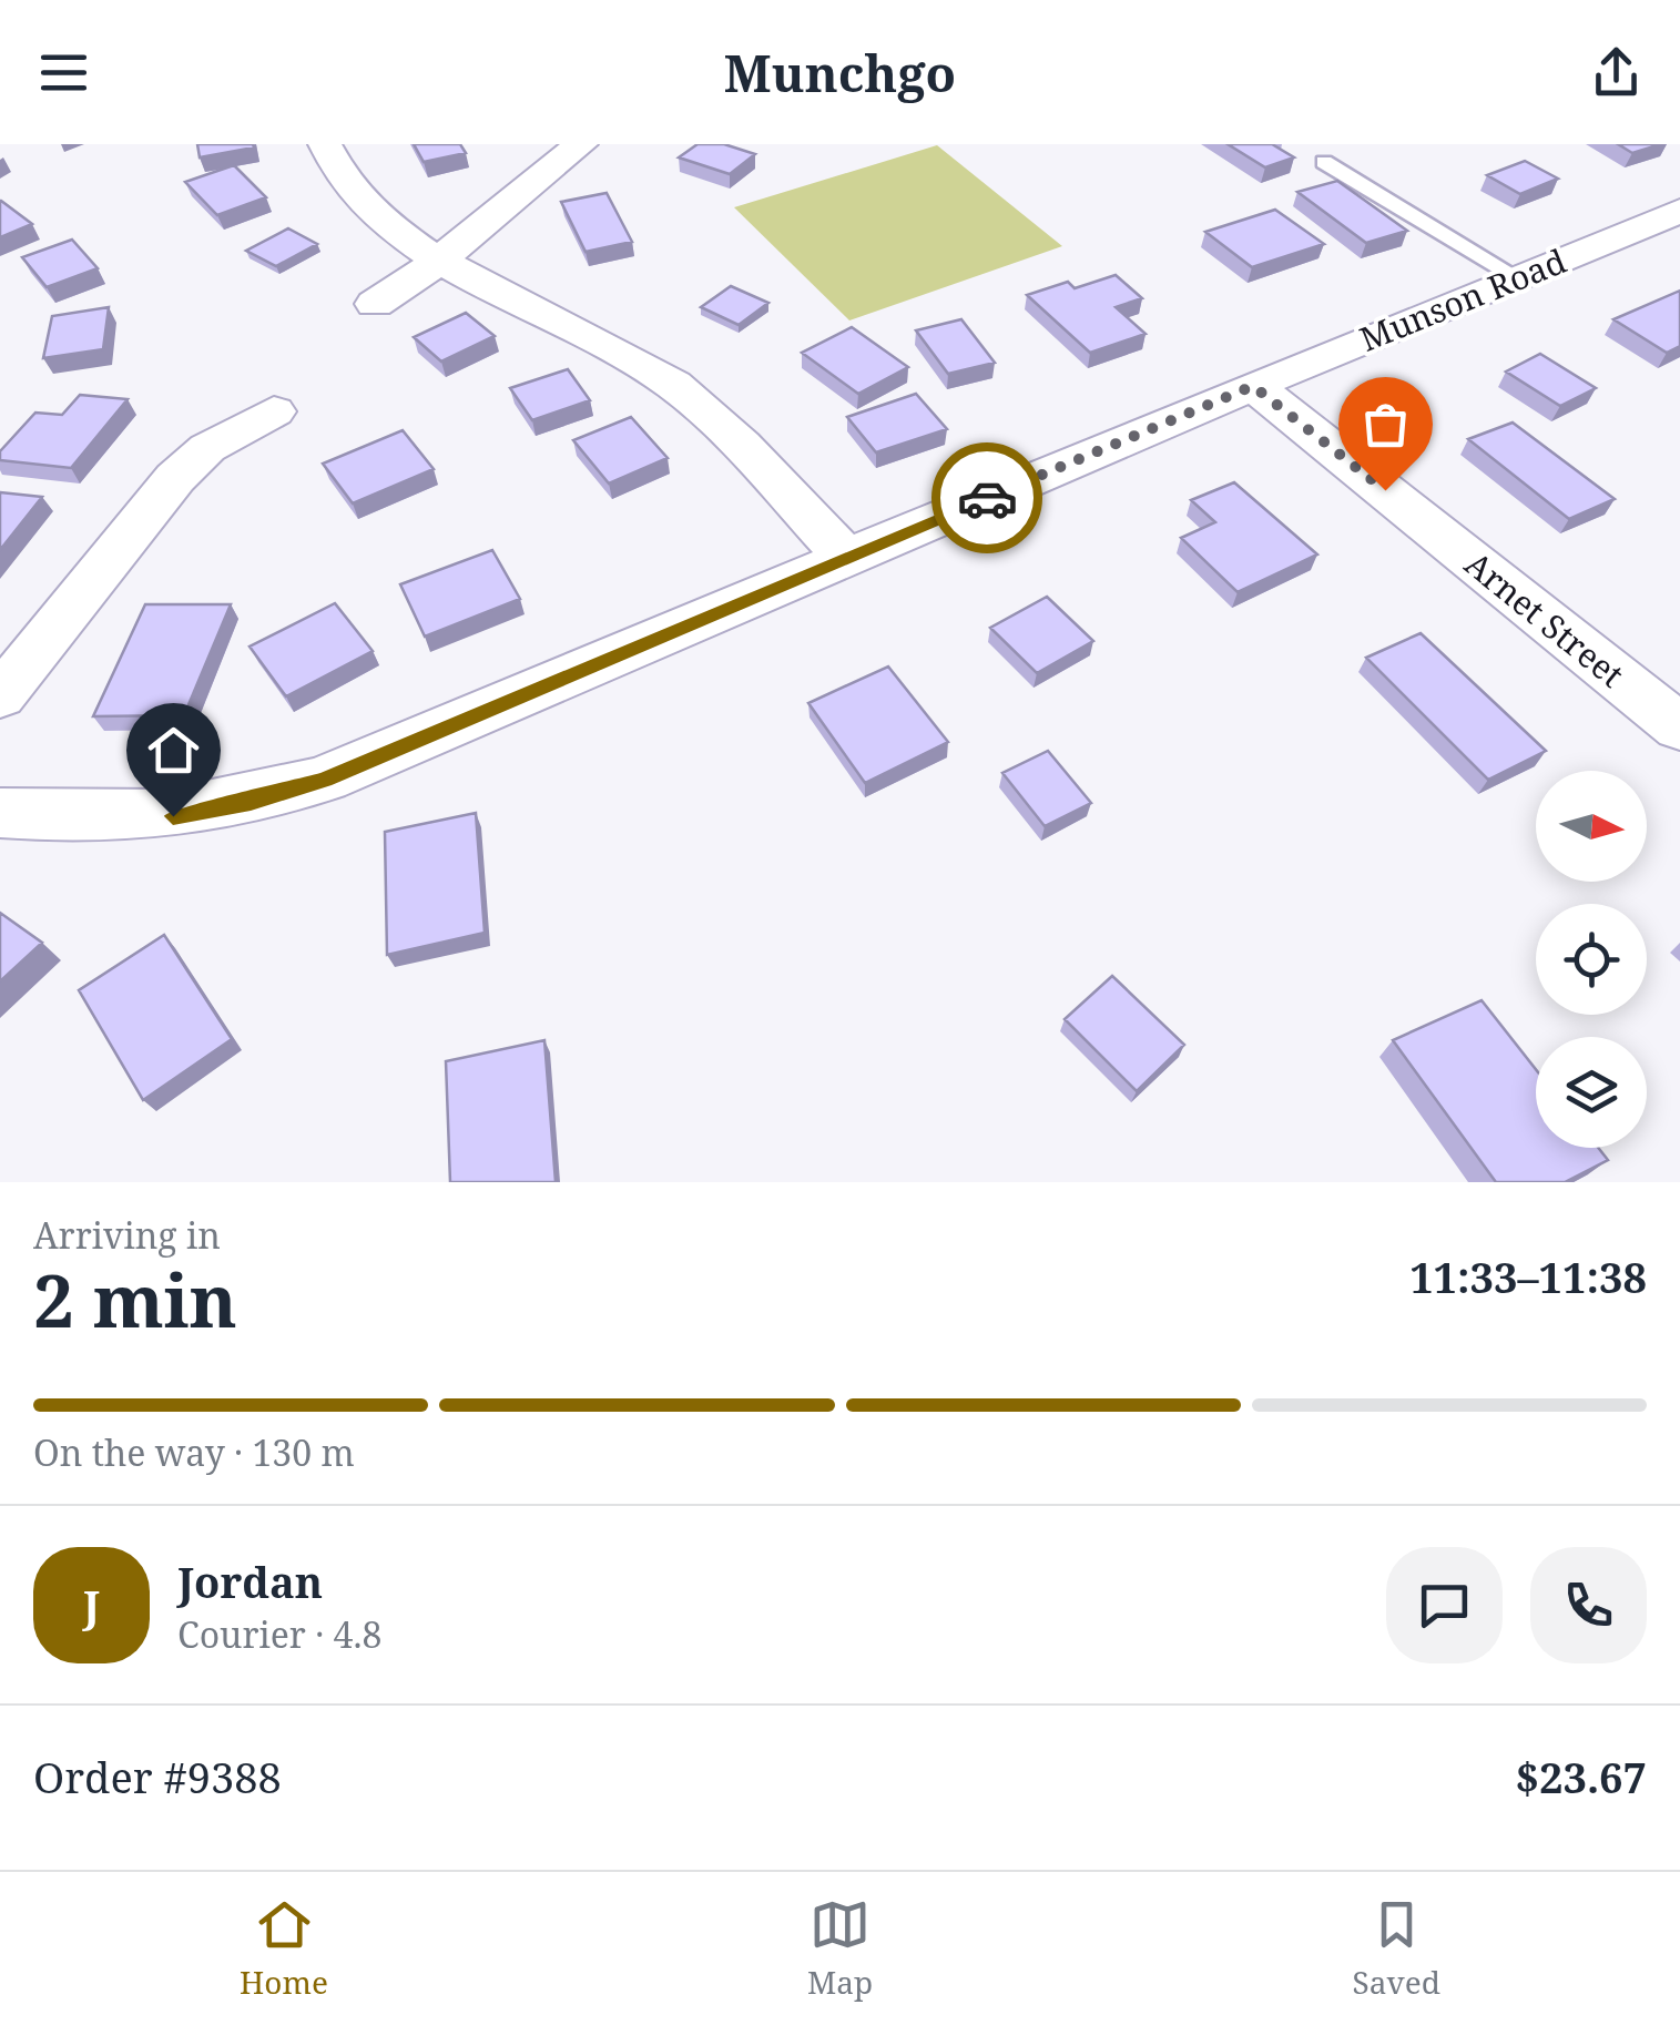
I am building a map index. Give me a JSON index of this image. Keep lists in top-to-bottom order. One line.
{"streets":{"street":["Munson Road","Arnet Street"]},"crossings":[["Munson Road","Arnet Street"]],"north":"right","page":{"header":"Munchgo","heading":["2 min","Arriving in","11:33–11:38"],"panel":["Jordan","Courier · 4.8","Order #9388","$23.67"],"bar":"On the way · 130 m","round":"J","tabs":["Home","Map","Saved"]}}
